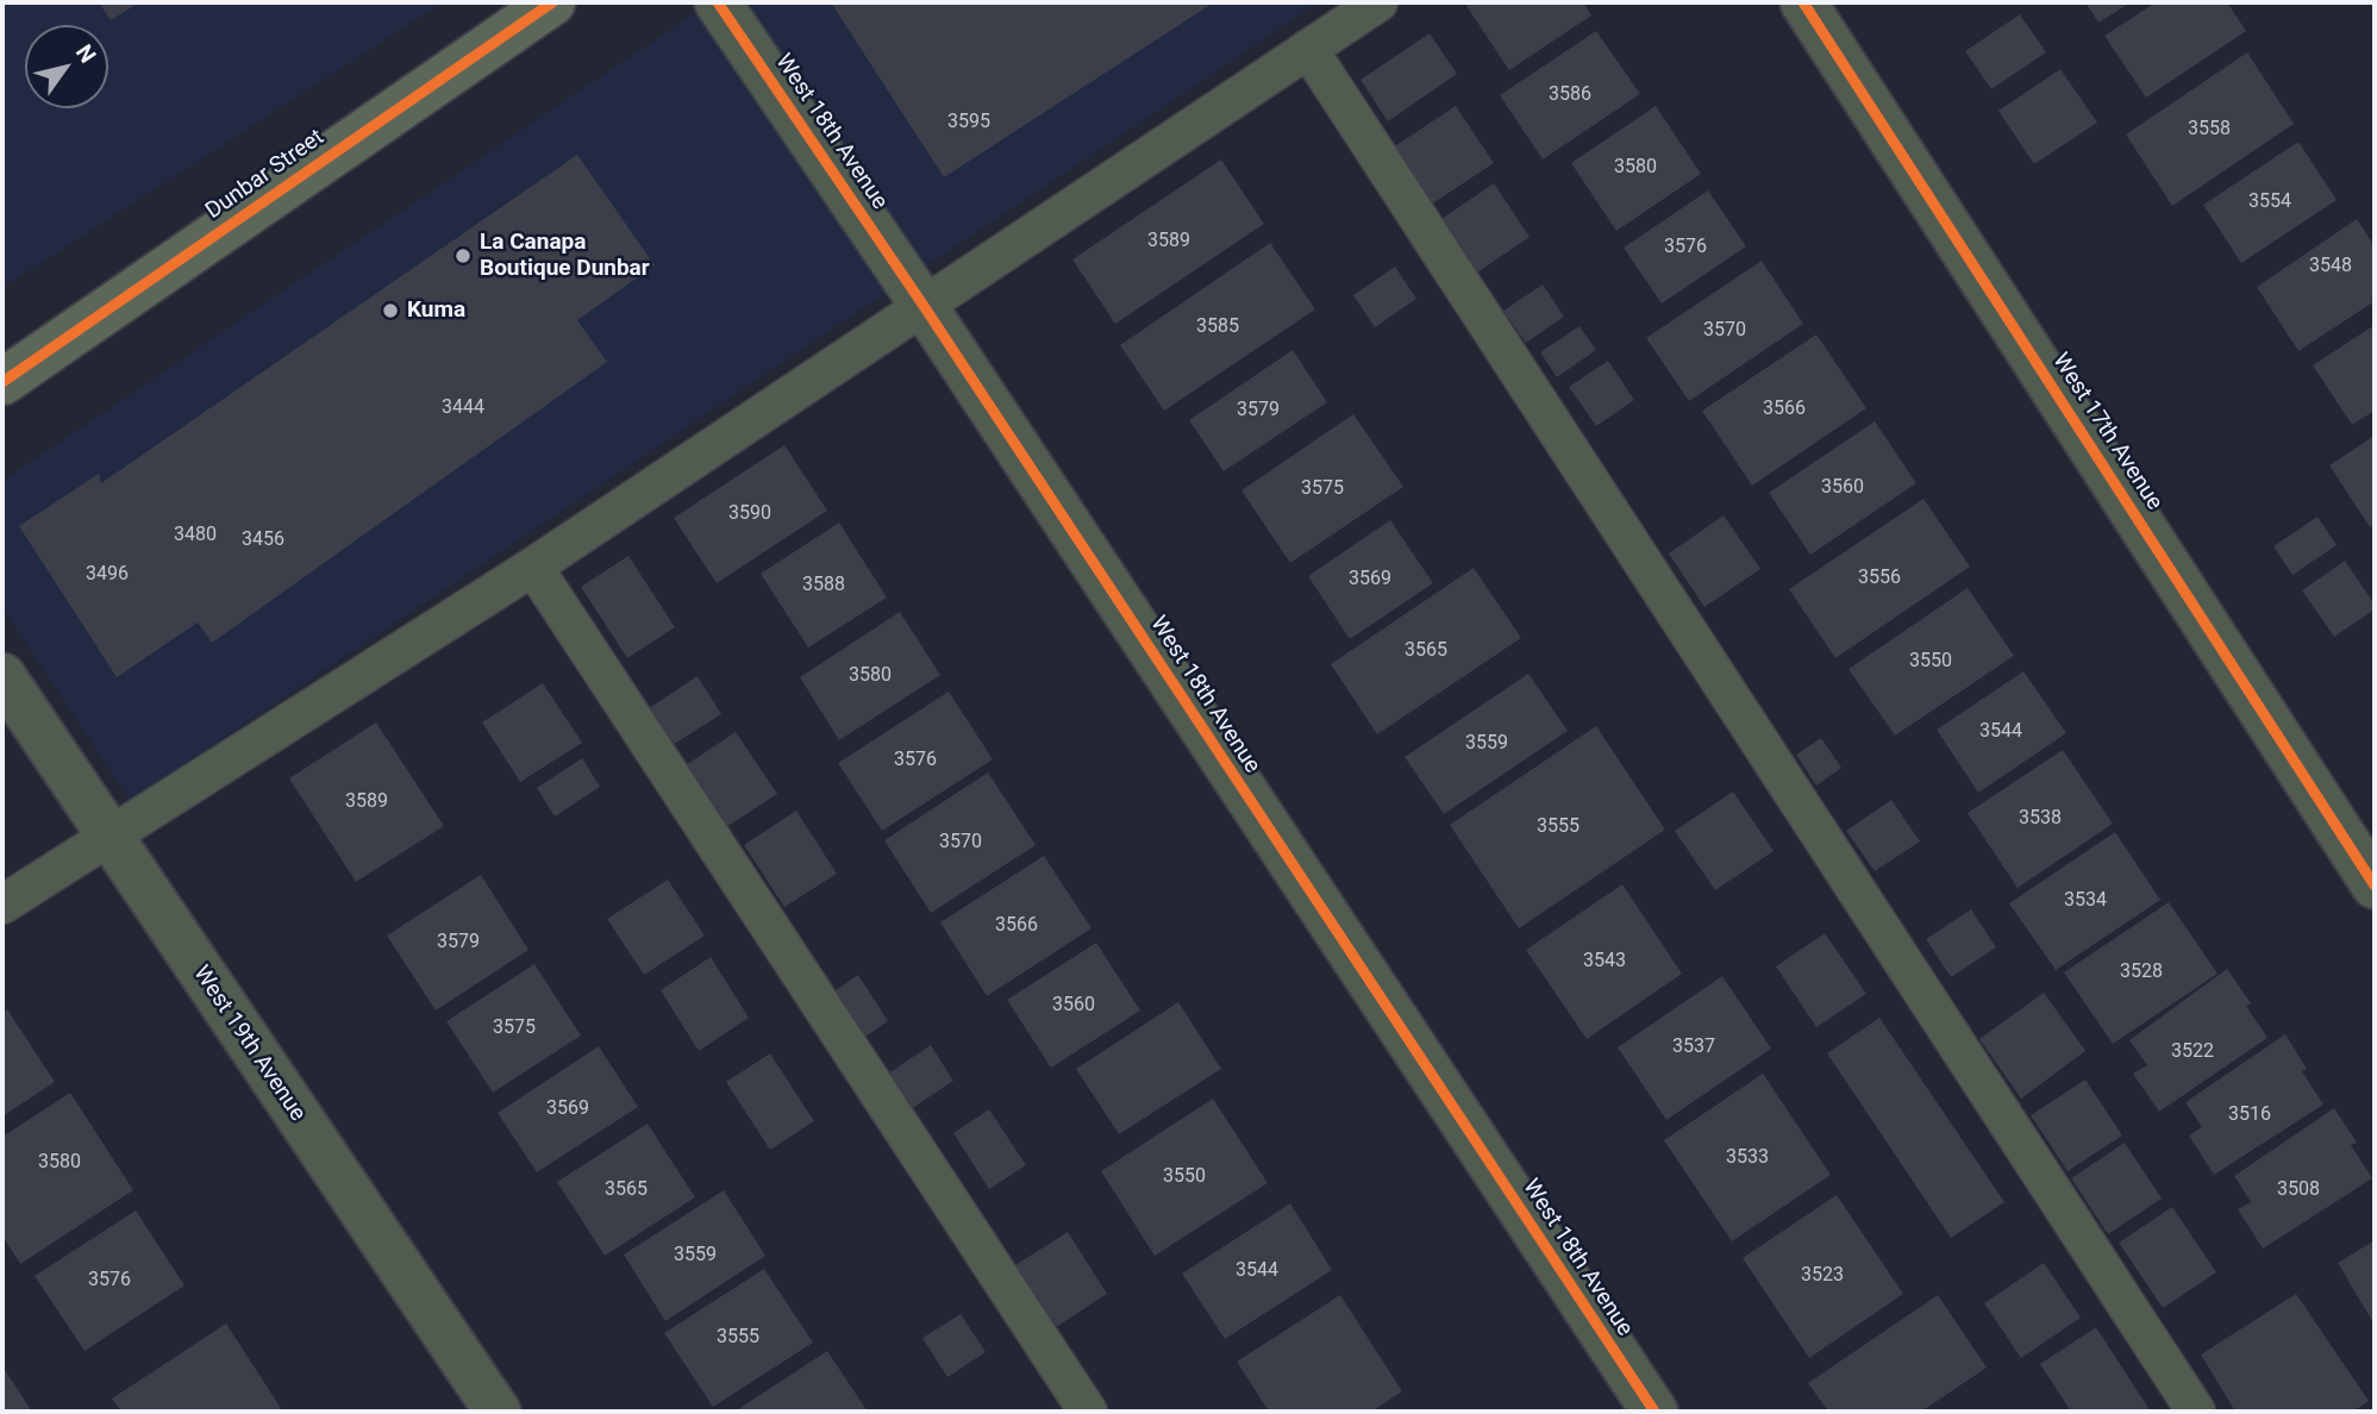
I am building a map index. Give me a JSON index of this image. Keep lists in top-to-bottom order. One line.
{"streets":{"main road":["Dunbar Street"],"street":["West 18th Avenue","West 17th Avenue","West 19th Avenue"]},"places":["La Canapa Boutique Dunbar","Kuma"],"house_numbers":["3586","3595","3558","3580","3554","3589","3576","3548","3585","3570","3444","3566","3579","3560","3575","3590","3480","3456","3496","3556","3569","3588","3565","3550","3580","3544","3559","3576","3589","3538","3555","3570","3534","3566","3579","3543","3528","3560","3575","3537","3522","3569","3516","3533","3580","3550","3565","3508","3559","3544","3523","3576","3555"],"north":"top right"}
